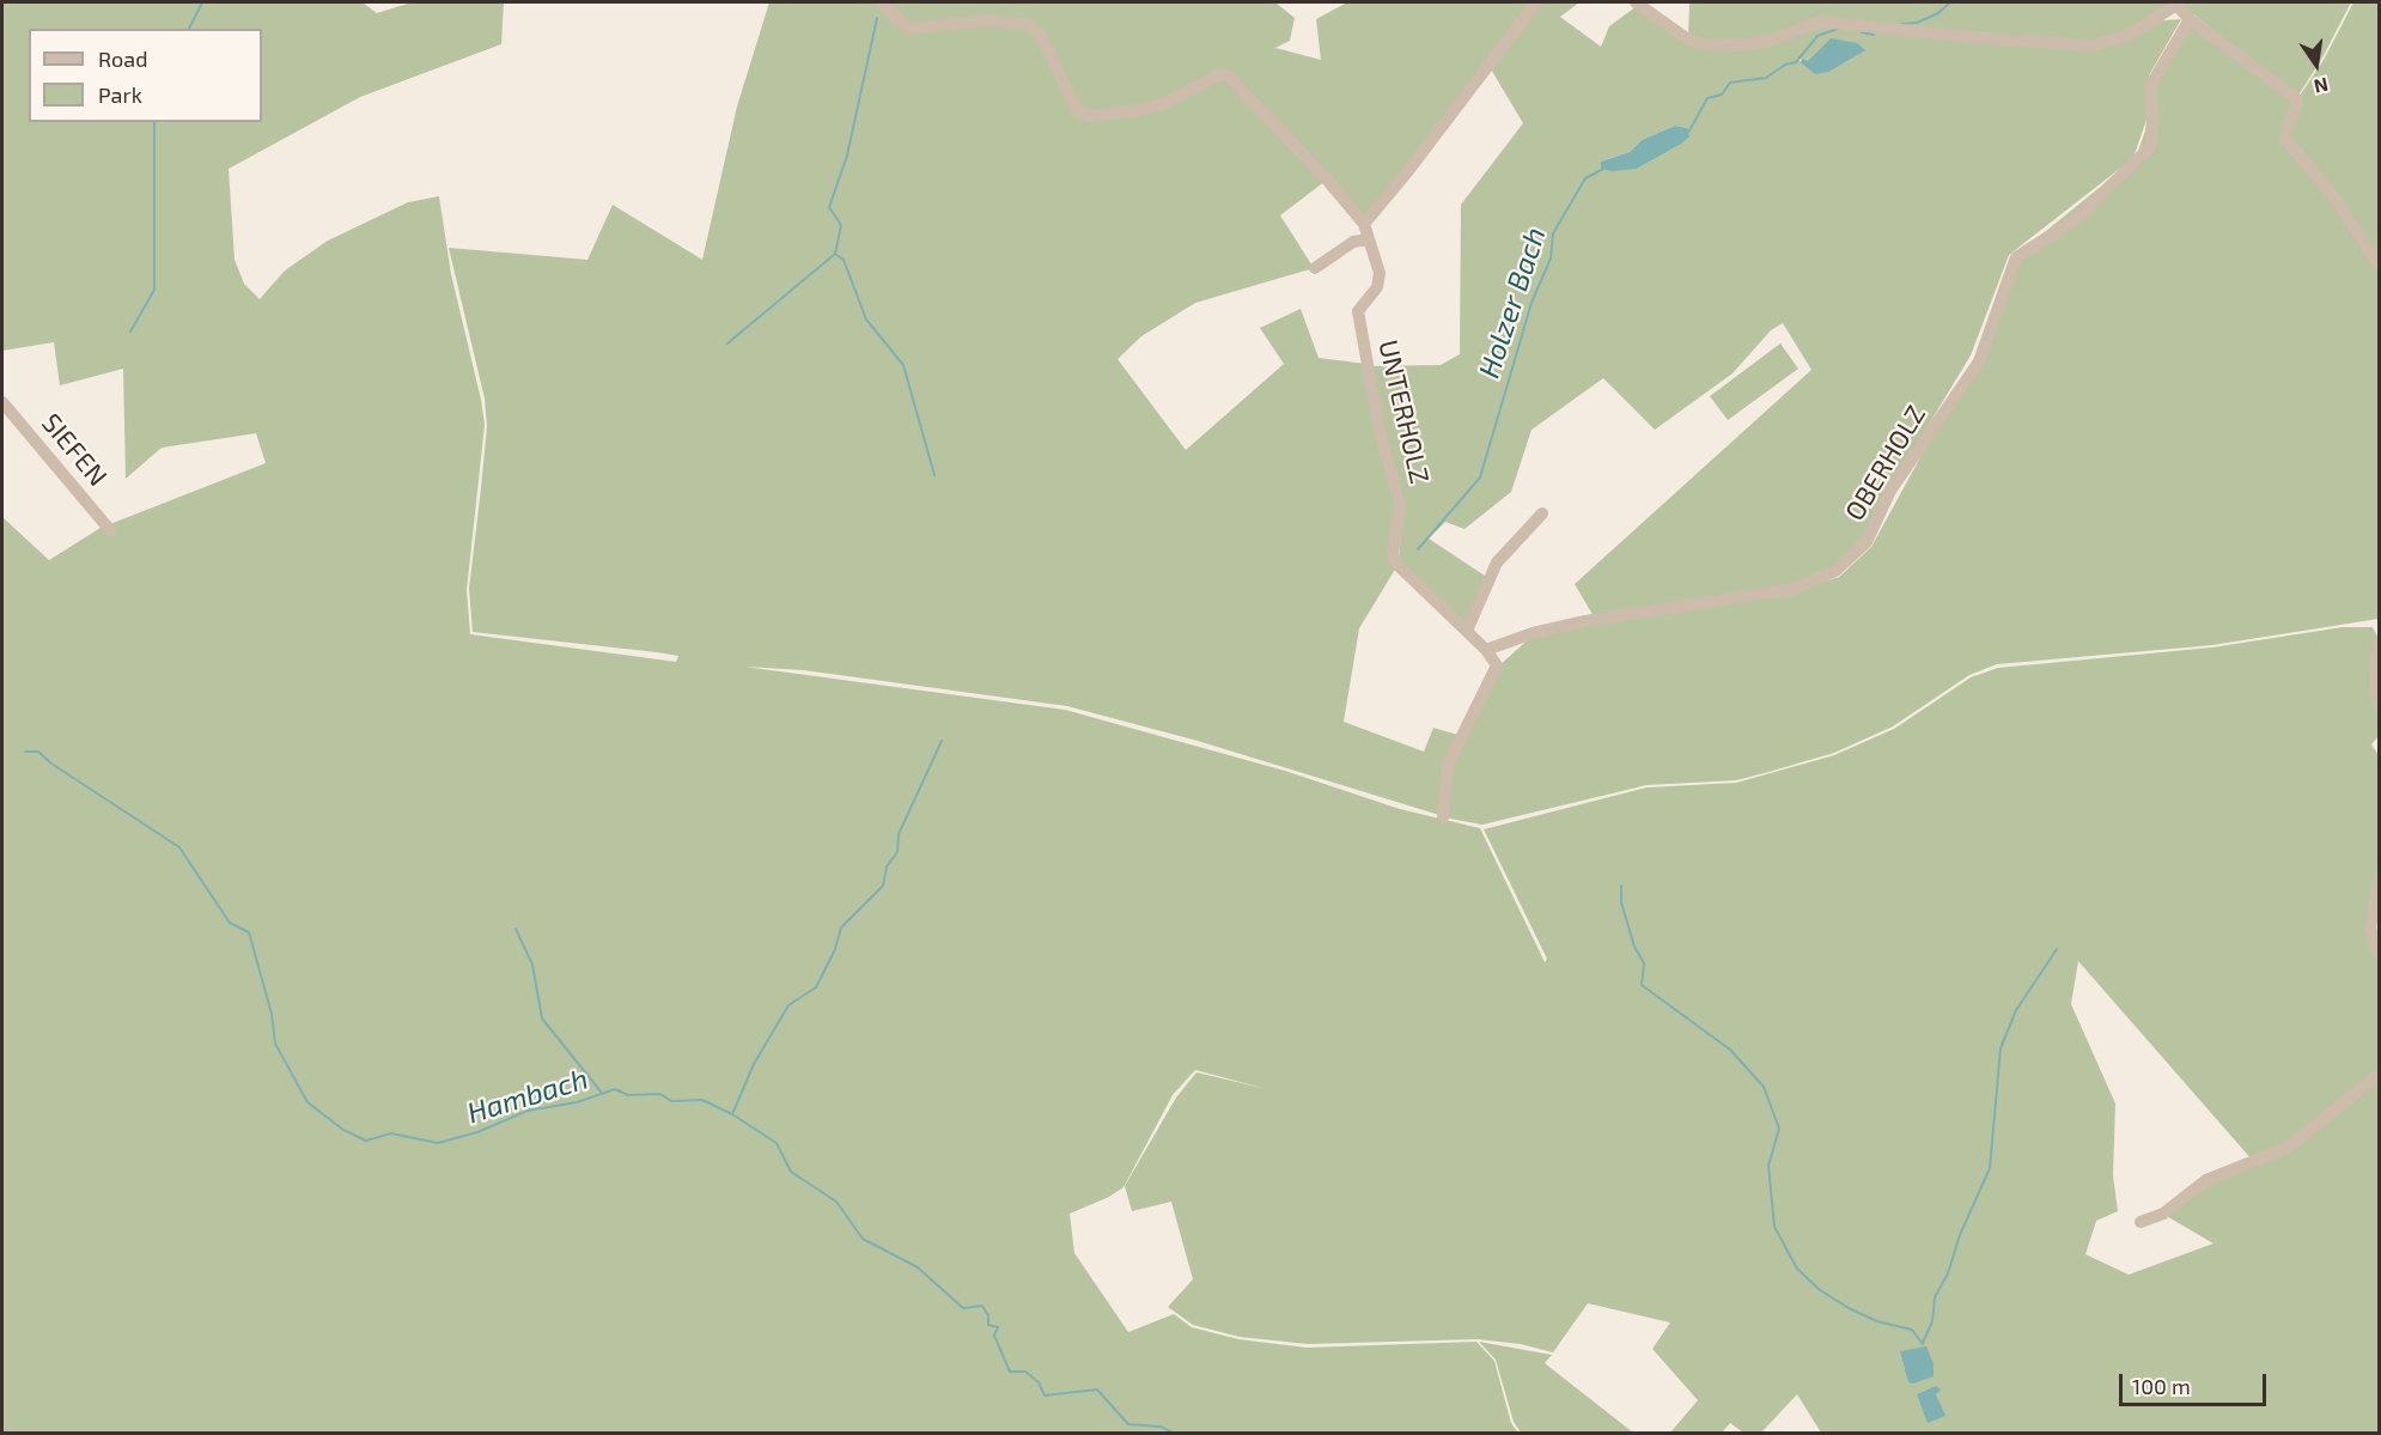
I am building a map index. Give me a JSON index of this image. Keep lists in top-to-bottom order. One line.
{"streets":{"street":["UNTERHOLZ","SIEFEN","OBERHOLZ"]},"crossings":[["UNTERHOLZ","OBERHOLZ"]],"water":["Holzer Bach","Hambach"],"legend":["Road","Park"],"scale_bar":"100 m","north":"bottom"}
